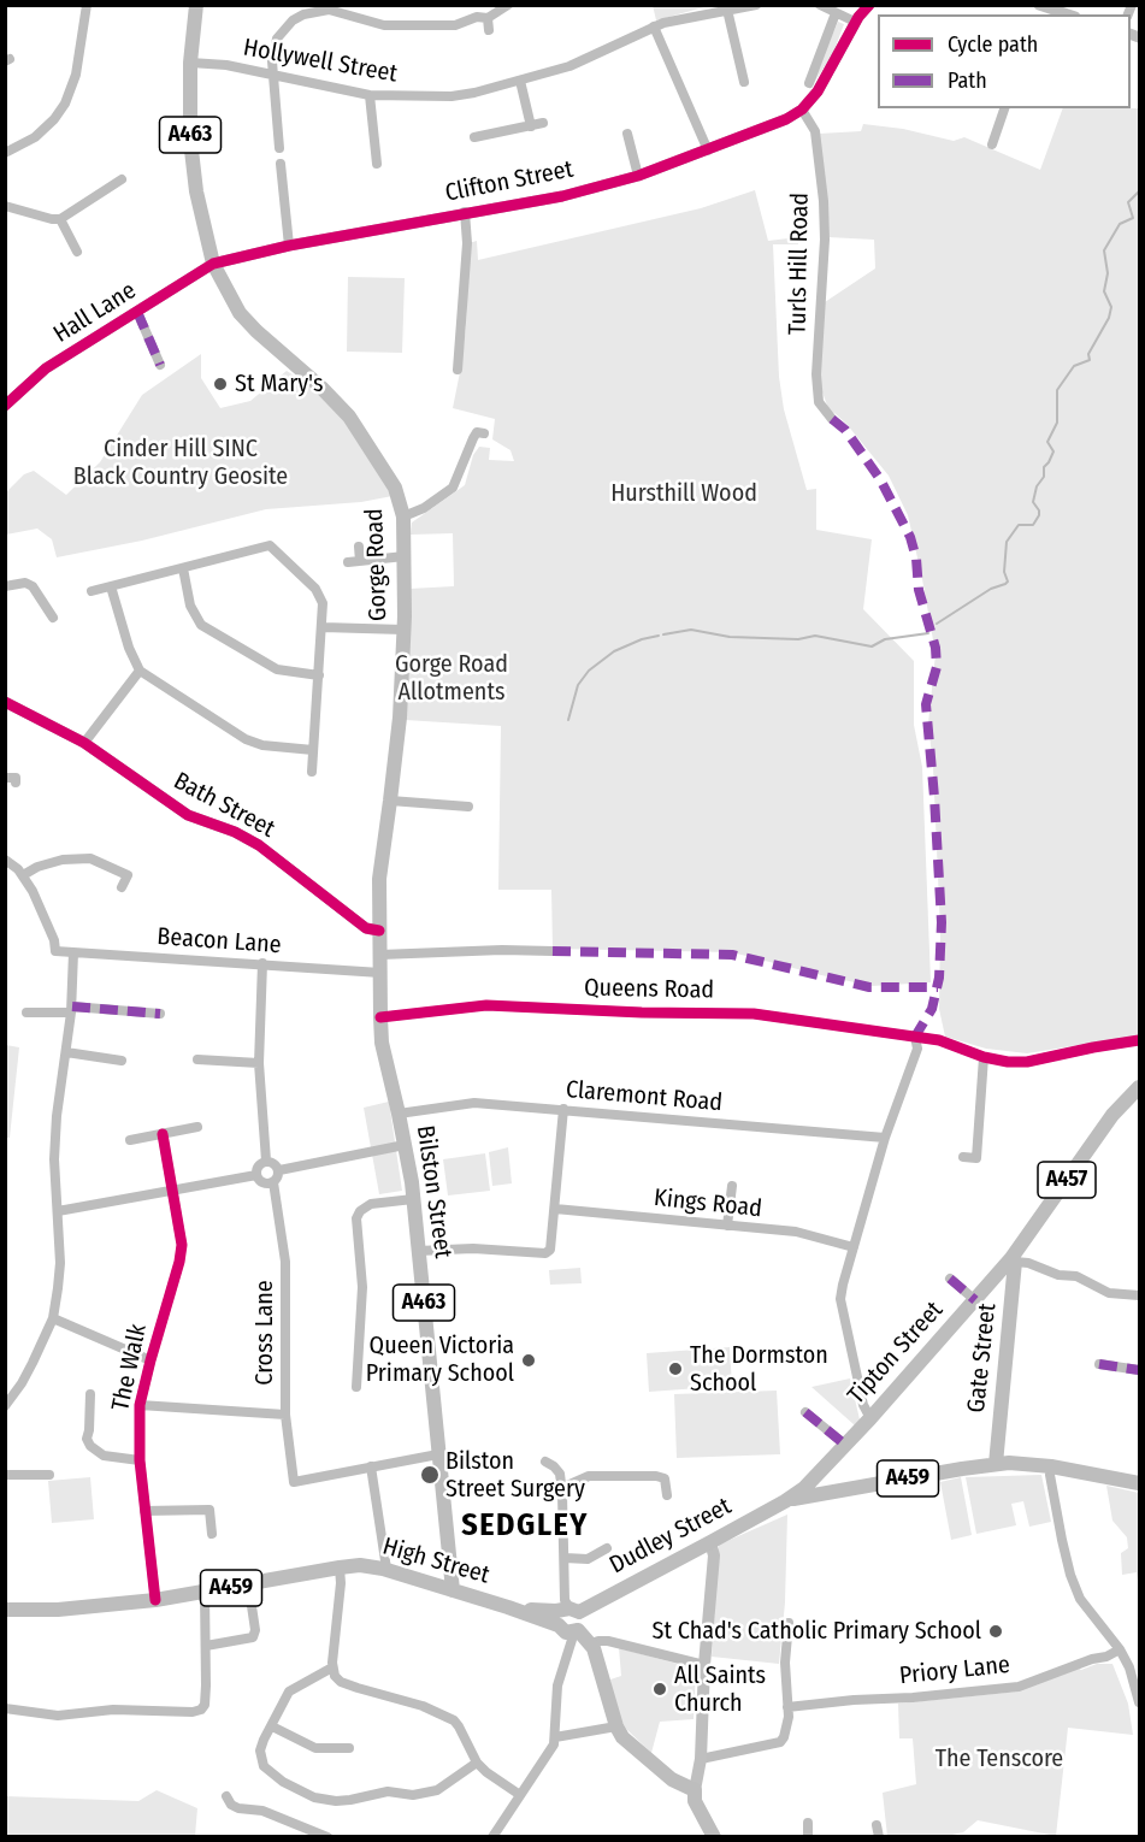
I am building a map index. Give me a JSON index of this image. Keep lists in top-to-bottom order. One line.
{"streets":{"main road":["A463","Gorge Road","A457","Bilston Street","Tipton Street","Gate Street","A459","Dudley Street","High Street"],"street":["Hollywell Street","Clifton Street","Turls Hill Road","Hall Lane","Bath Street","Beacon Lane","Queens Road","Claremont Road","Kings Road","Cross Lane","The Walk","Priory Lane"]},"crossings":[["Hollywell Street","A463"],["A463","Clifton Street"],["A463","Hall Lane"],["A463","Gorge Road"],["Clifton Street","Turls Hill Road"],["Clifton Street","Hall Lane"],["Clifton Street","Gorge Road"],["Hall Lane","Gorge Road"],["Gorge Road","Bath Street"],["Gorge Road","Bilston Street"],["Bath Street","Bilston Street"],["Beacon Lane","Bilston Street"],["Queens Road","Bilston Street"],["Claremont Road","Bilston Street"],["A457","Tipton Street"],["A457","Gate Street"],["Bilston Street","High Street"],["Tipton Street","Gate Street"],["Tipton Street","A459"],["Tipton Street","Dudley Street"],["Gate Street","A459"],["The Walk","High Street"],["A459","Dudley Street"],["Dudley Street","High Street"]],"districts":["SEDGLEY"],"parks":["Cinder Hill SINC Black Country Geosite","Hursthill Wood","Gorge Road Allotments","The Tenscore"],"places":["St Mary's","Queen Victoria Primary School","The Dormston School","Bilston Street Surgery","St Chad's Catholic Primary School","All Saints Church"],"legend":["Cycle path","Path"]}
